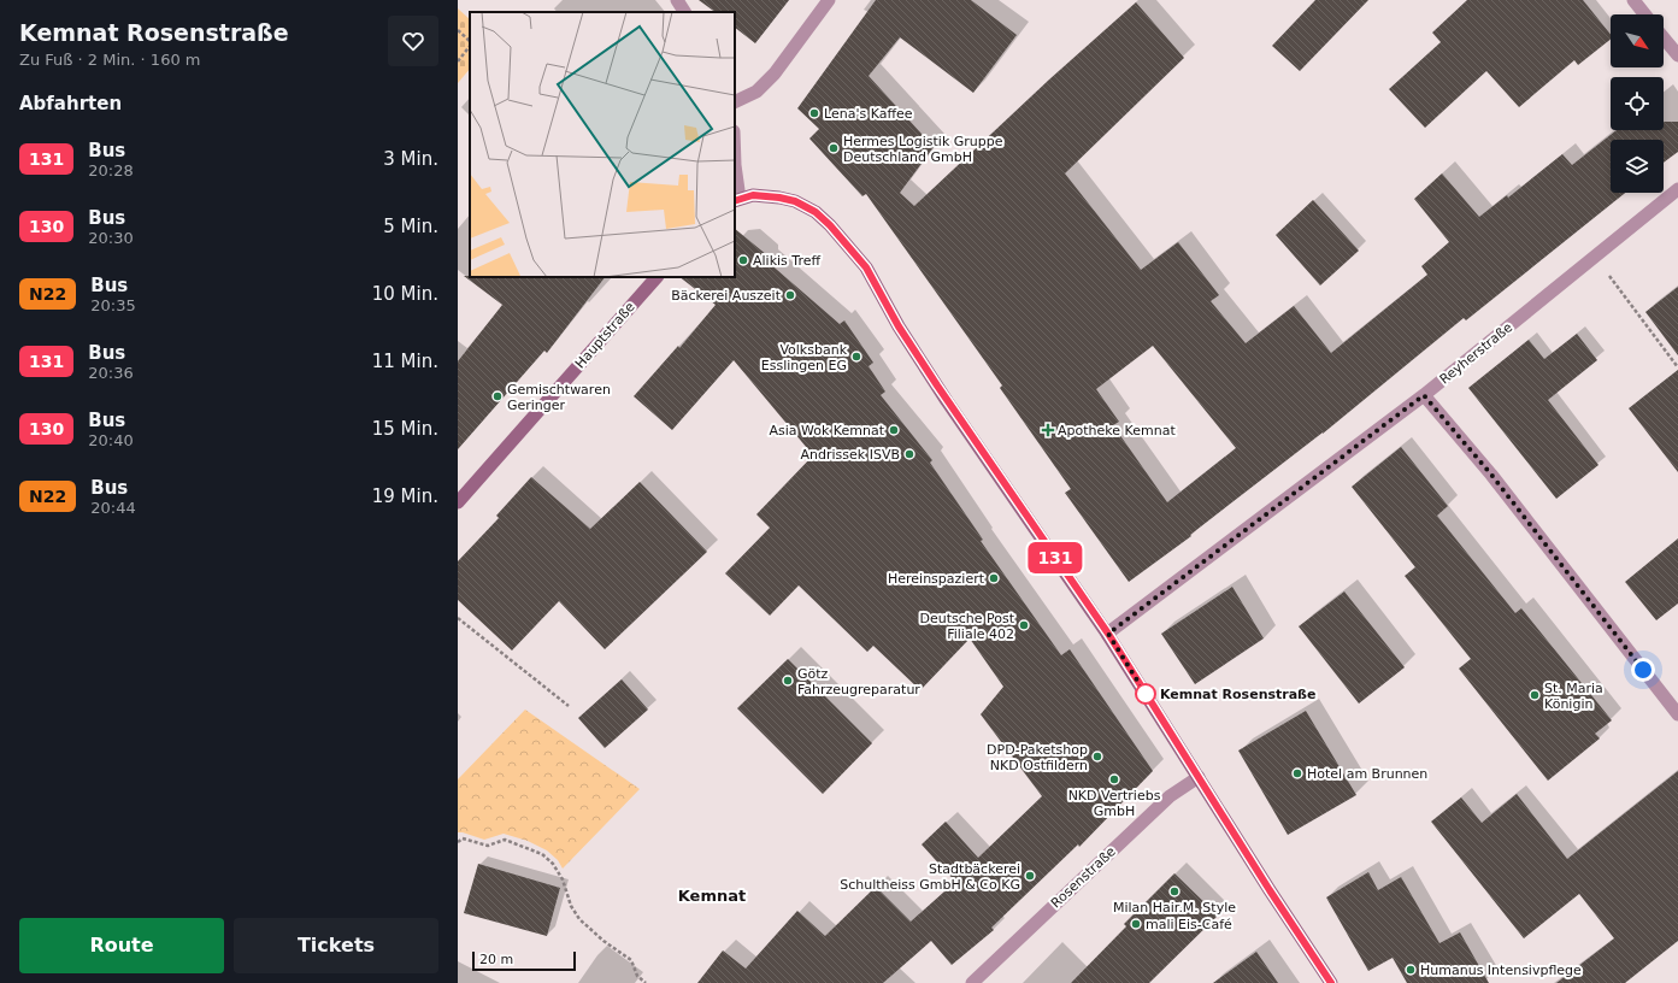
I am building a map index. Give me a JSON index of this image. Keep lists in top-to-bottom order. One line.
{"streets":{"main road":["Hauptstraße"],"street":["Reyherstraße","Rosenstraße"]},"districts":["Kemnat"],"places":{"other":["Lena's Kaffee","Hermes Logistik Gruppe Deutschland GmbH","Alikis Treff","Bäckerei Auszeit","Volksbank Esslingen EG","Gemischtwaren Geringer","Asia Wok Kemnat","Andrissek ISVB","Hereinspaziert","Deutsche Post Filiale 402","Götz Fahrzeugreparatur","Kemnat Rosenstraße","St. Maria Königin","DPD-Paketshop NKD Ostfildern","Hotel am Brunnen","NKD Vertriebs GmbH","Stadtbäckerei Schultheiss GmbH & Co KG","Milan Hair.M. Style","mali Eis-Café","Humanus Intensivpflege"],"health":["Apotheke Kemnat"]},"lines":["bus line 131"],"scale_bar":"20 m","north":"bottom right","page":{"heading":[["Kemnat Rosenstraße","Zu Fuß · 2 Min. · 160 m"],"Abfahrten"],"on_map":"131","list":[{"mark":"131","name":"Bus","note":"20:28","value":"3 Min."},{"mark":"130","name":"Bus","note":"20:30","value":"5 Min."},{"mark":"N22","name":"Bus","note":"20:35","value":"10 Min."},{"mark":"131","name":"Bus","note":"20:36","value":"11 Min."},{"mark":"130","name":"Bus","note":"20:40","value":"15 Min."},{"mark":"N22","name":"Bus","note":"20:44","value":"19 Min."}],"buttons":["Route","Tickets"],"scale":"20 m"}}
